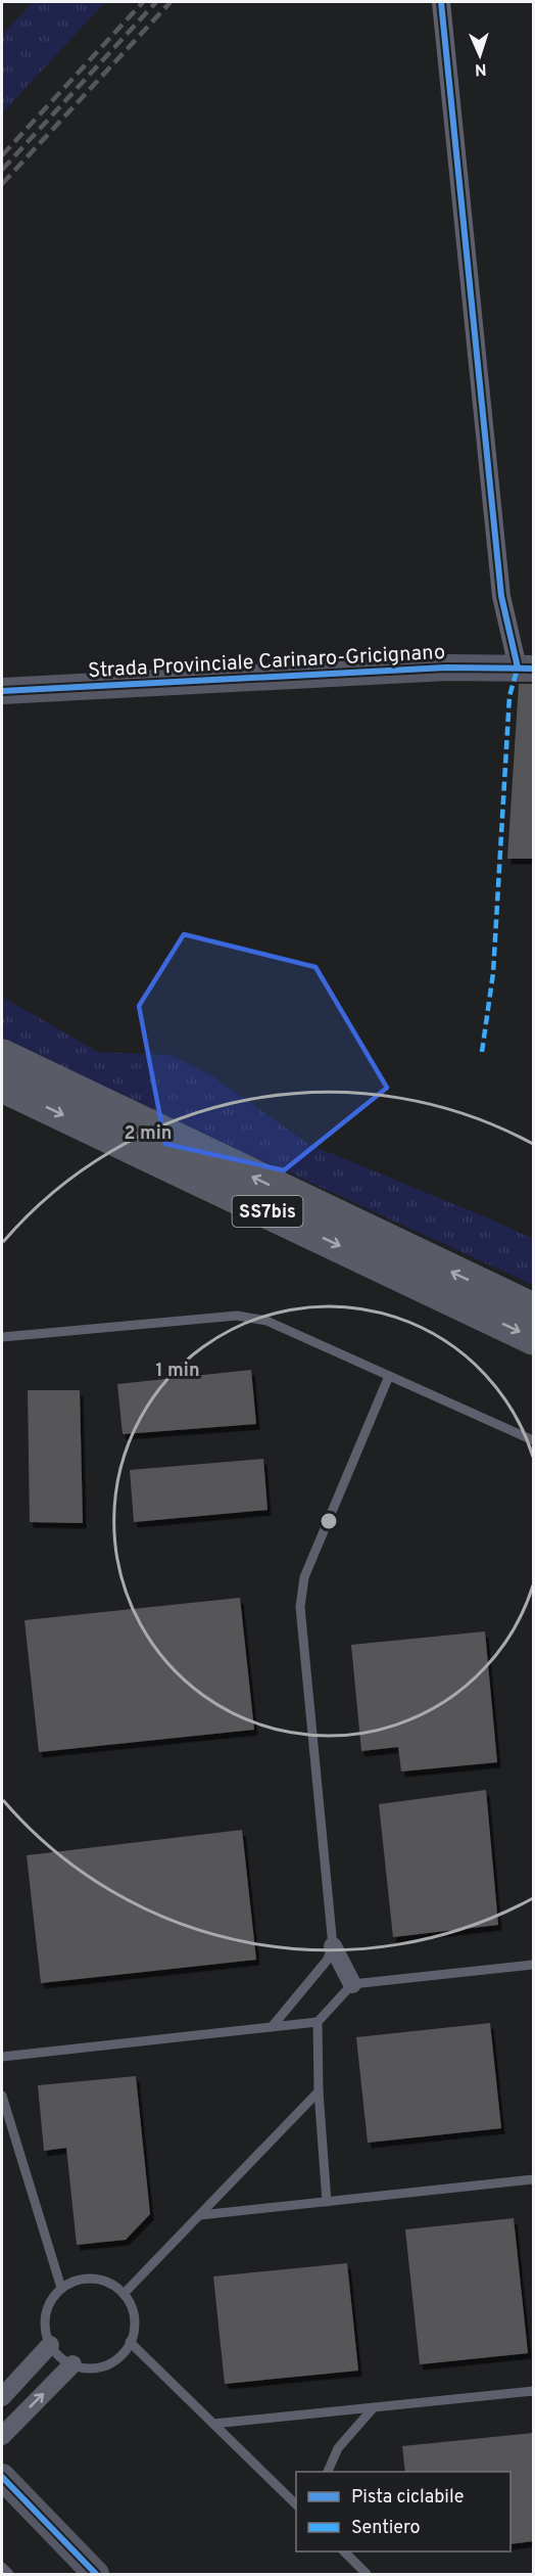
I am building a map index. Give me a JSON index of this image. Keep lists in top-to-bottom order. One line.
{"streets":{"highway":["SS7bis"],"street":["Strada Provinciale Carinaro-Gricignano"]},"legend":["Pista ciclabile","Sentiero"],"north":"bottom","rings":["2 min","1 min"]}
